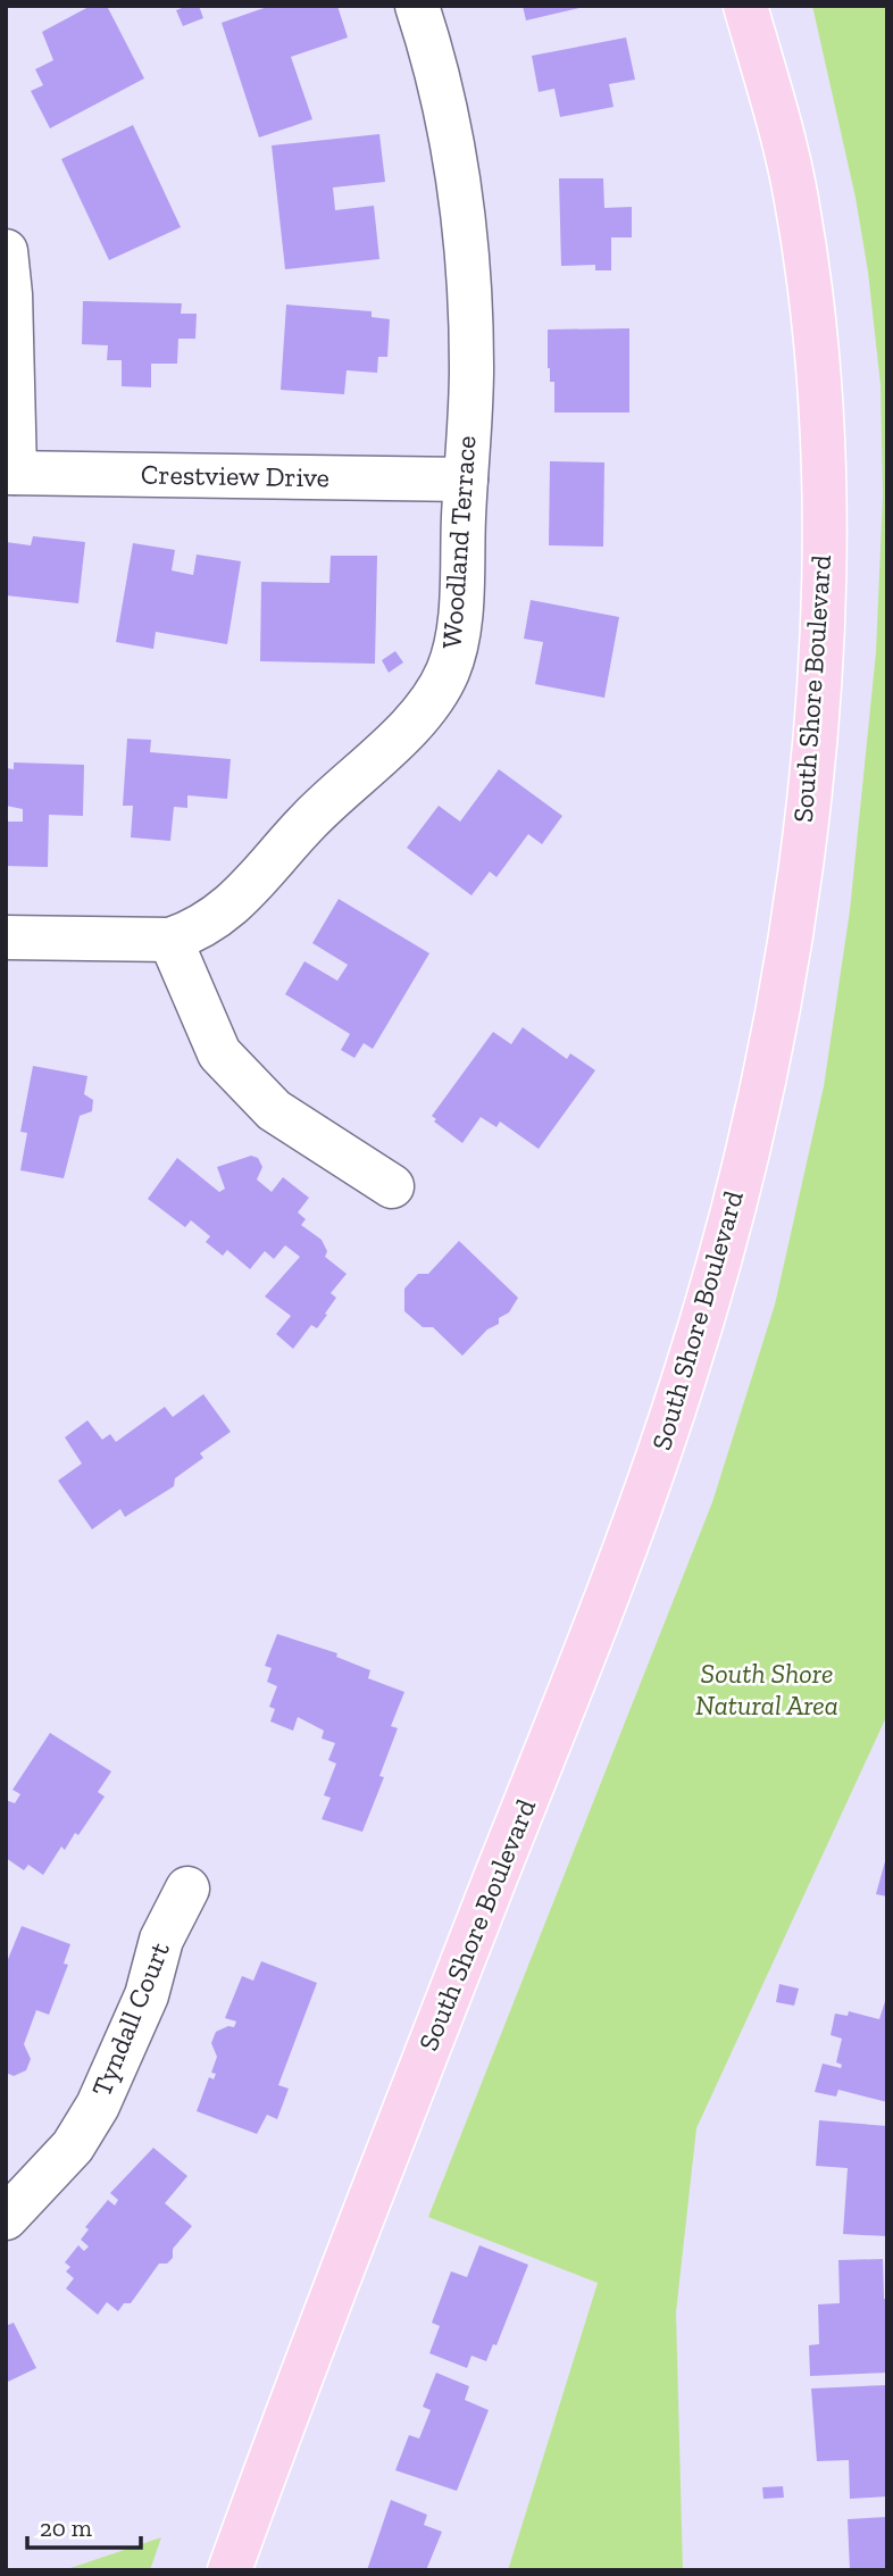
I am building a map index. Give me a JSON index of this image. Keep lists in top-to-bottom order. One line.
{"streets":{"main road":["South Shore Boulevard"],"street":["Crestview Drive","Woodland Terrace","Tyndall Court"]},"crossings":[["Crestview Drive","Woodland Terrace"]],"parks":["South Shore Natural Area"],"scale_bar":"20 m"}
